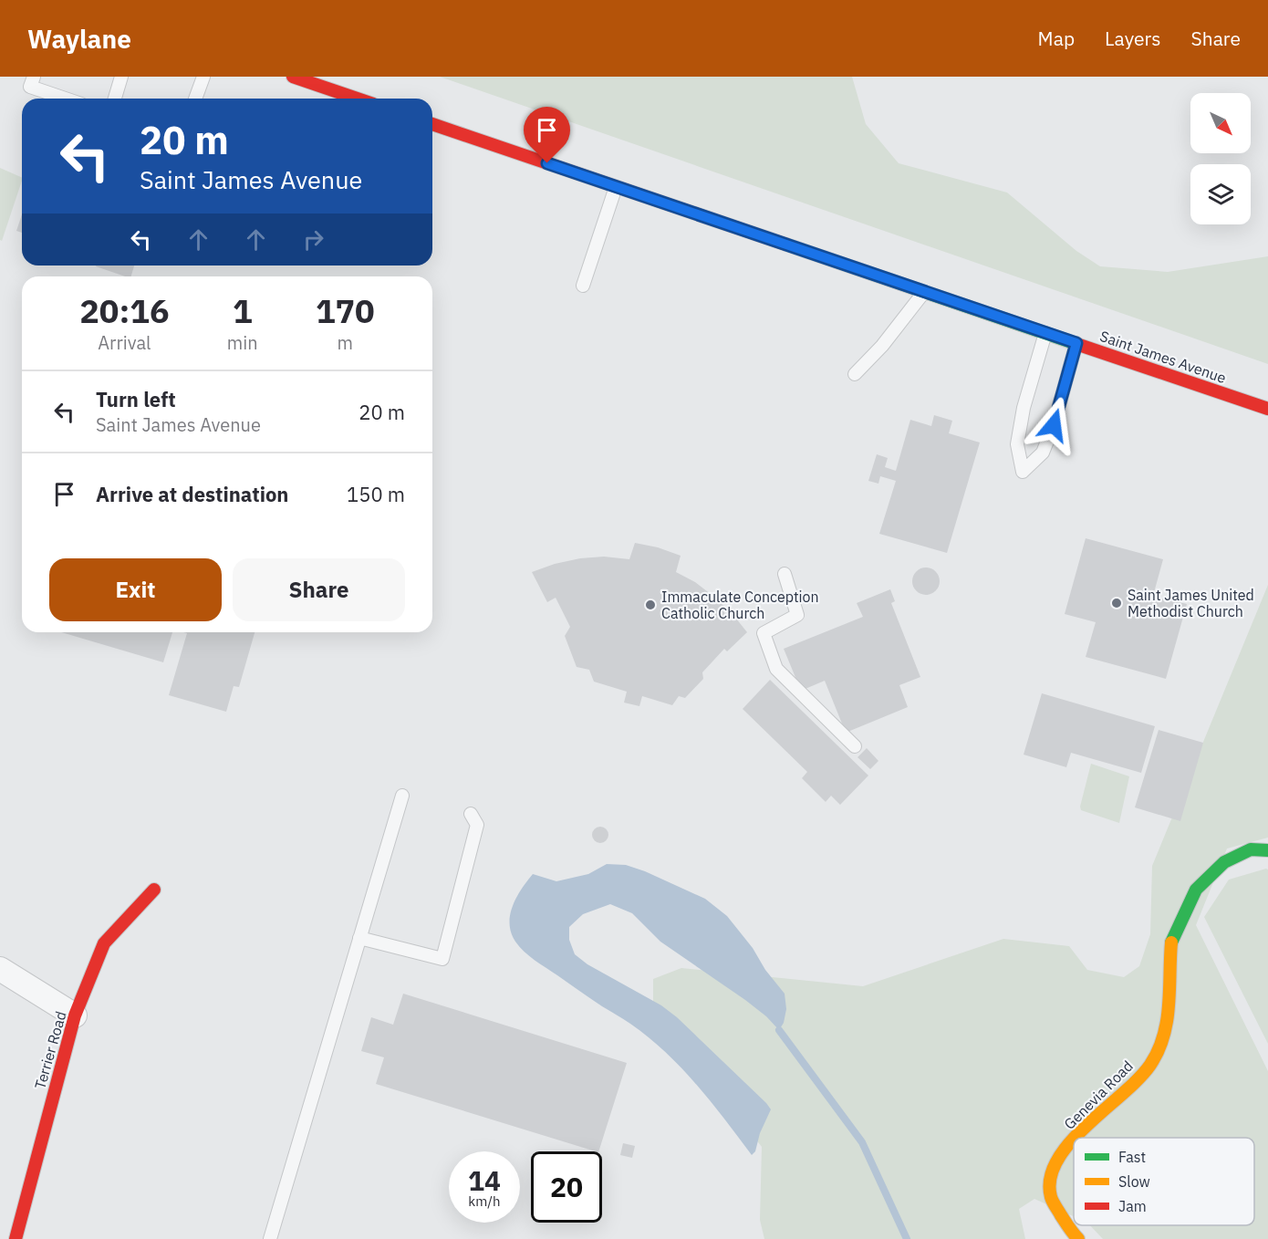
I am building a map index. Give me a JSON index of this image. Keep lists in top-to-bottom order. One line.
{"streets":{"main road":["Saint James Avenue","Terrier Road","Genevia Road"]},"places":["Saint James United Methodist Church","Immaculate Conception Catholic Church"],"legend":["Fast","Slow","Jam"],"north":"bottom right","page":{"header":"Waylane","nav":["Map","Layers","Share"],"turn":["20 m","Saint James Avenue"],"eta":["20:16","Arrival","1","min","170","m"],"list":[{"name":"Turn left","note":"Saint James Avenue","value":"20 m"},{"name":"Arrive at destination","value":"150 m"}],"buttons":["Exit","Share"],"speed":"14 km/h","limit":"20"}}
